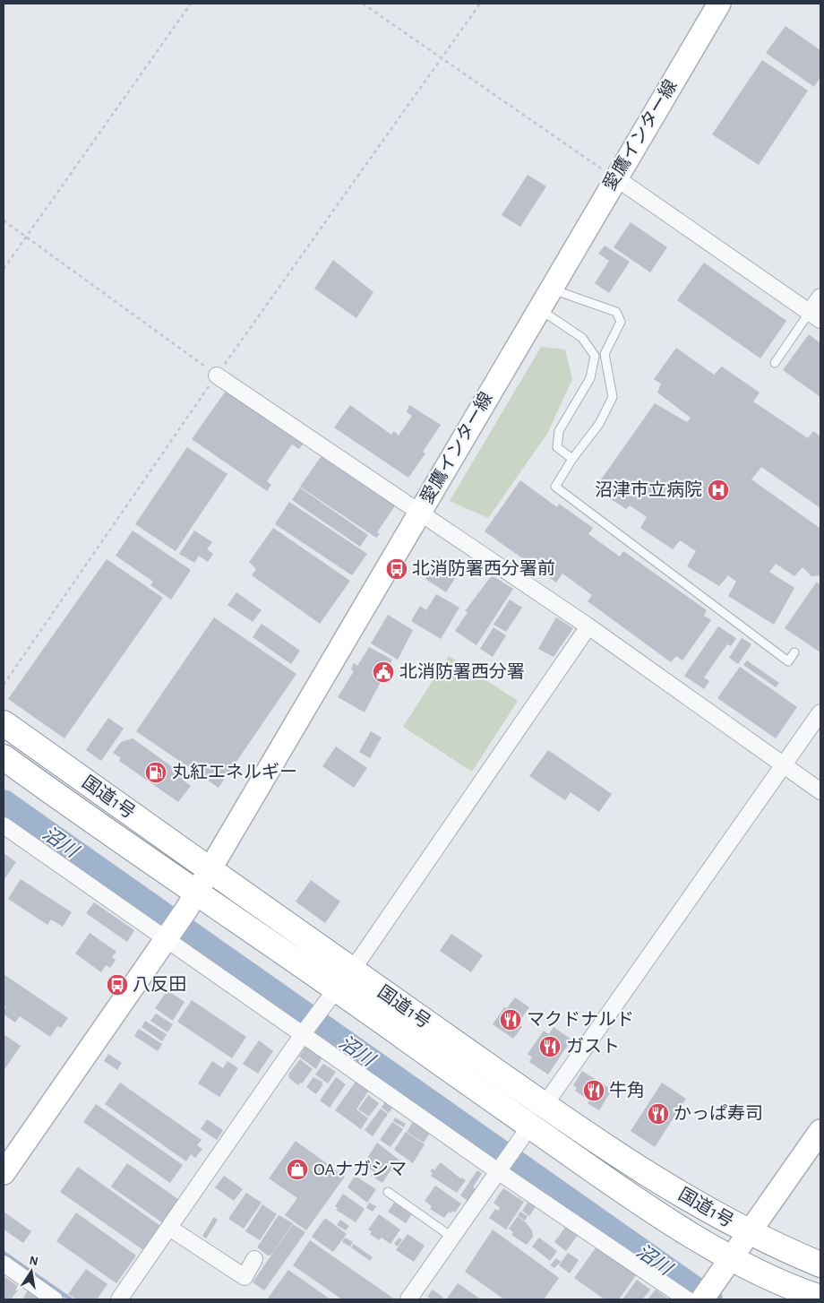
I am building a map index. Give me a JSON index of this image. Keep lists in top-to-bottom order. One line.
{"streets":{"highway":["国道1号"],"main road":["愛鷹インター線"]},"crossings":[["愛鷹インター線","国道1号"]],"water":["沼川"],"places":{"hospital":["沼津市立病院"],"bus stop":["北消防署西分署前","八反田"],"public building":["北消防署西分署"],"fuel station":["丸紅エネルギー"],"restaurant":["マクドナルド","ガスト","牛角","かっぱ寿司"],"shop":["OAナガシマ"]},"north":"top"}
